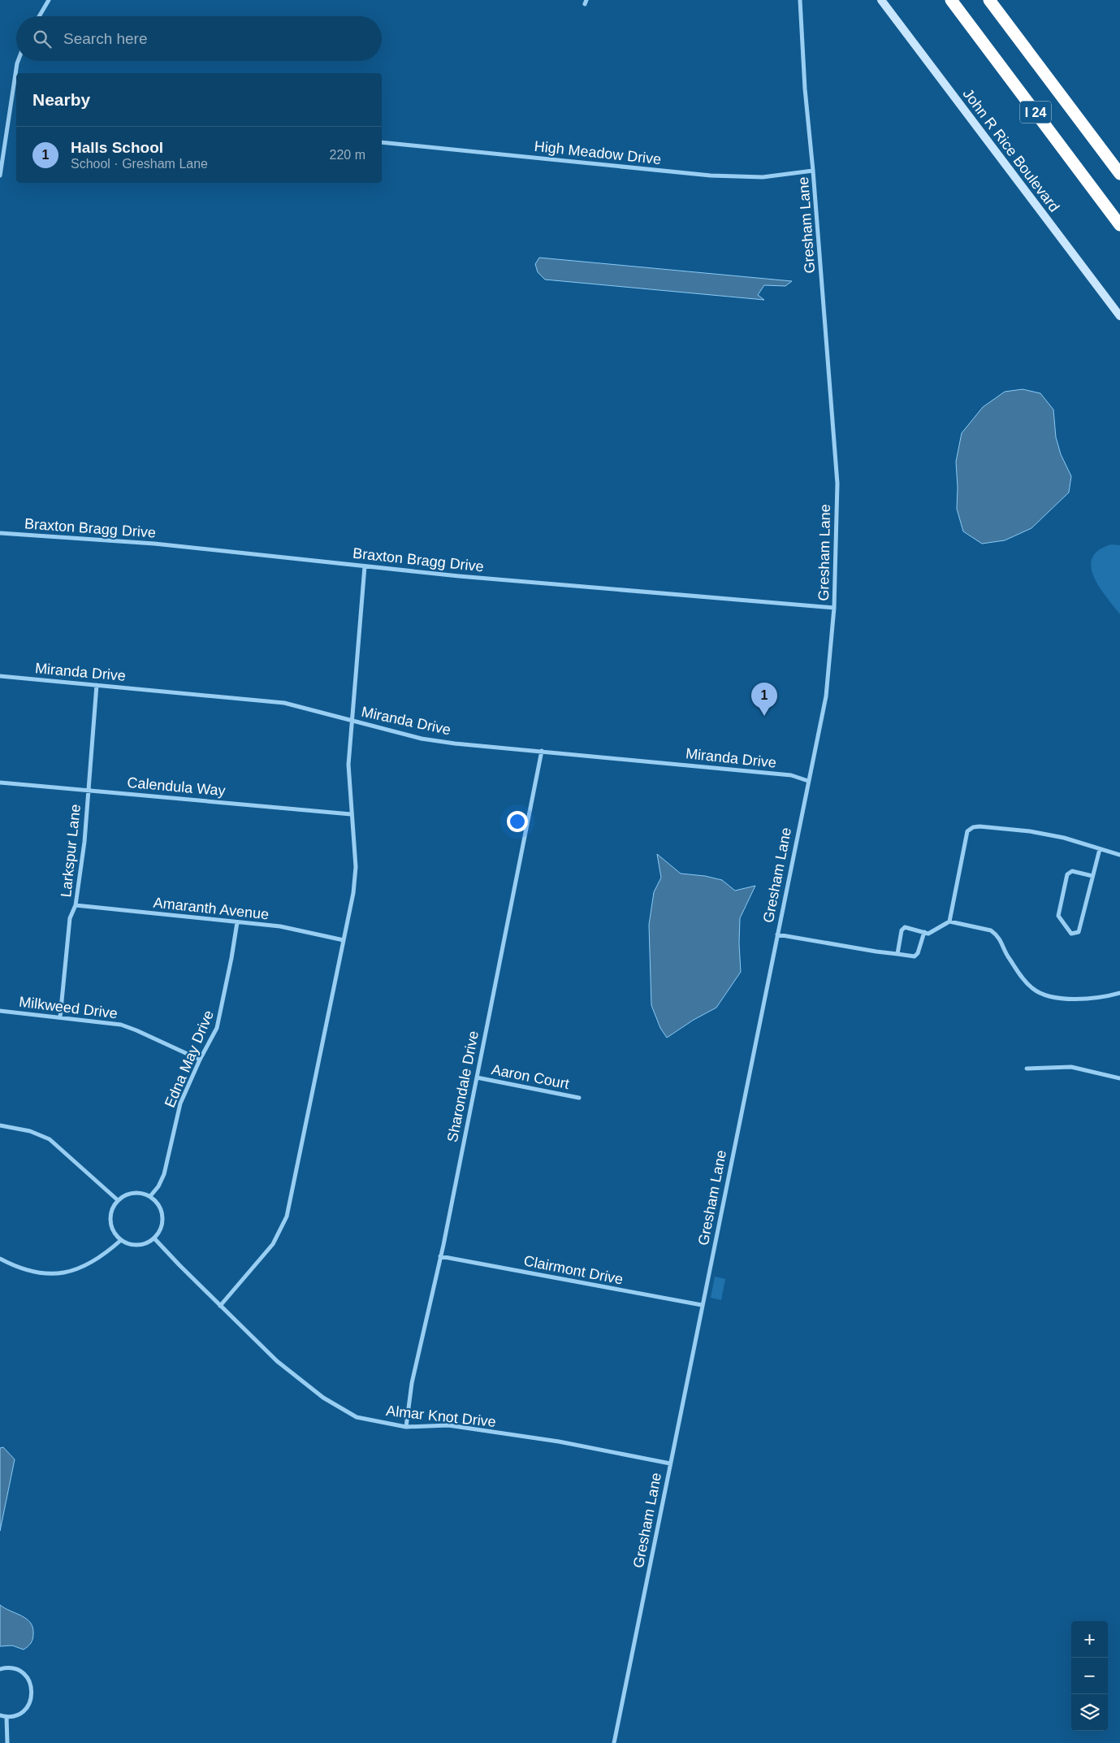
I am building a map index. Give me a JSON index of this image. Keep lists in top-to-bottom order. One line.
{"streets":{"highway":["I 24"],"street":["John R Rice Boulevard","High Meadow Drive","Gresham Lane","Braxton Bragg Drive","Miranda Drive","Calendula Way","Larkspur Lane","Amaranth Avenue","Milkweed Drive","Edna May Drive","Aaron Court","Sharondale Drive","Clairmont Drive","Almar Knot Drive"]},"crossings":[["High Meadow Drive","Gresham Lane"],["Gresham Lane","Braxton Bragg Drive"],["Gresham Lane","Miranda Drive"],["Gresham Lane","Clairmont Drive"],["Gresham Lane","Almar Knot Drive"],["Miranda Drive","Larkspur Lane"],["Miranda Drive","Sharondale Drive"],["Calendula Way","Larkspur Lane"],["Larkspur Lane","Amaranth Avenue"],["Larkspur Lane","Milkweed Drive"],["Amaranth Avenue","Edna May Drive"],["Milkweed Drive","Edna May Drive"],["Edna May Drive","Almar Knot Drive"],["Aaron Court","Sharondale Drive"],["Sharondale Drive","Clairmont Drive"],["Sharondale Drive","Almar Knot Drive"]],"page":{"search":"Search here","heading":"Nearby","list":[{"mark":"1","name":"Halls School","note":"School · Gresham Lane","value":"220 m"}],"pins":"1","map_buttons":["+","−"]}}
